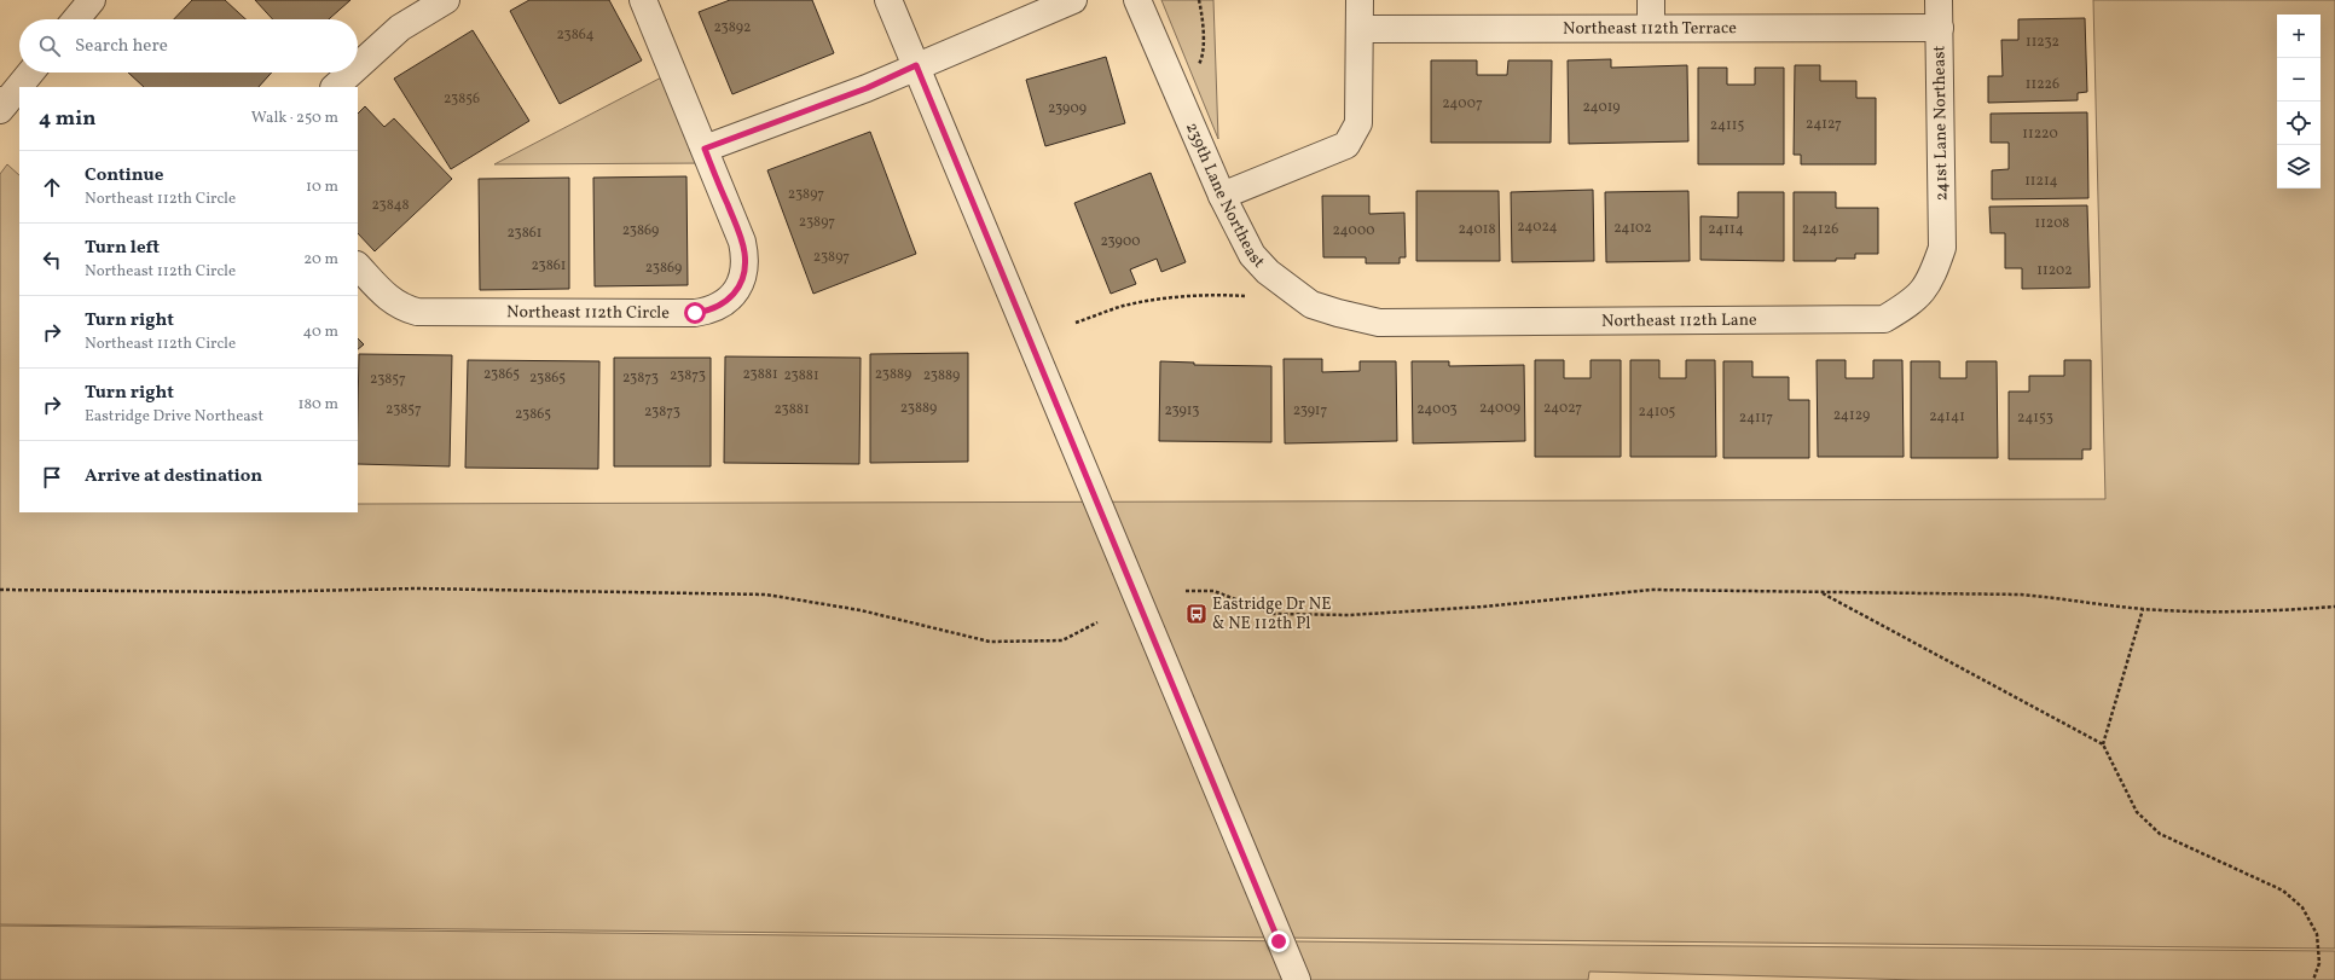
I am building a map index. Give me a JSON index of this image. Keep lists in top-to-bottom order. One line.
{"streets":{"street":["Northeast 112th Terrace","241st Lane Northeast","239th Lane Northeast","Northeast 112th Circle","Northeast 112th Lane"]},"crossings":[["Northeast 112th Terrace","241st Lane Northeast"],["241st Lane Northeast","Northeast 112th Lane"],["239th Lane Northeast","Northeast 112th Lane"]],"places":{"bus stop":["Eastridge Dr NE & NE 112th Pl"]},"house_numbers":["23892","23864","11232","11226","23856","24007","24019","23909","24127","24115","11220","11214","23897","23848","23897","11208","24024","24102","24018","24114","24126","23869","24000","23861","23900","23897","23861","23869","11202","23865","23881","23889","23873","23881","23889","23865","23873","23857","23889","24009","24027","23857","23881","24003","23913","23917","23873","24105","23865","24129","24141","24117","24153"],"page":{"map_buttons":["+","−"],"search":"Search here","heading":["4 min","Walk · 250 m"],"list":[["Continue","Northeast 112th Circle","10 m"],["Turn left","Northeast 112th Circle","20 m"],["Turn right","Northeast 112th Circle","40 m"],["Turn right","Eastridge Drive Northeast","180 m"],"Arrive at destination"]}}
